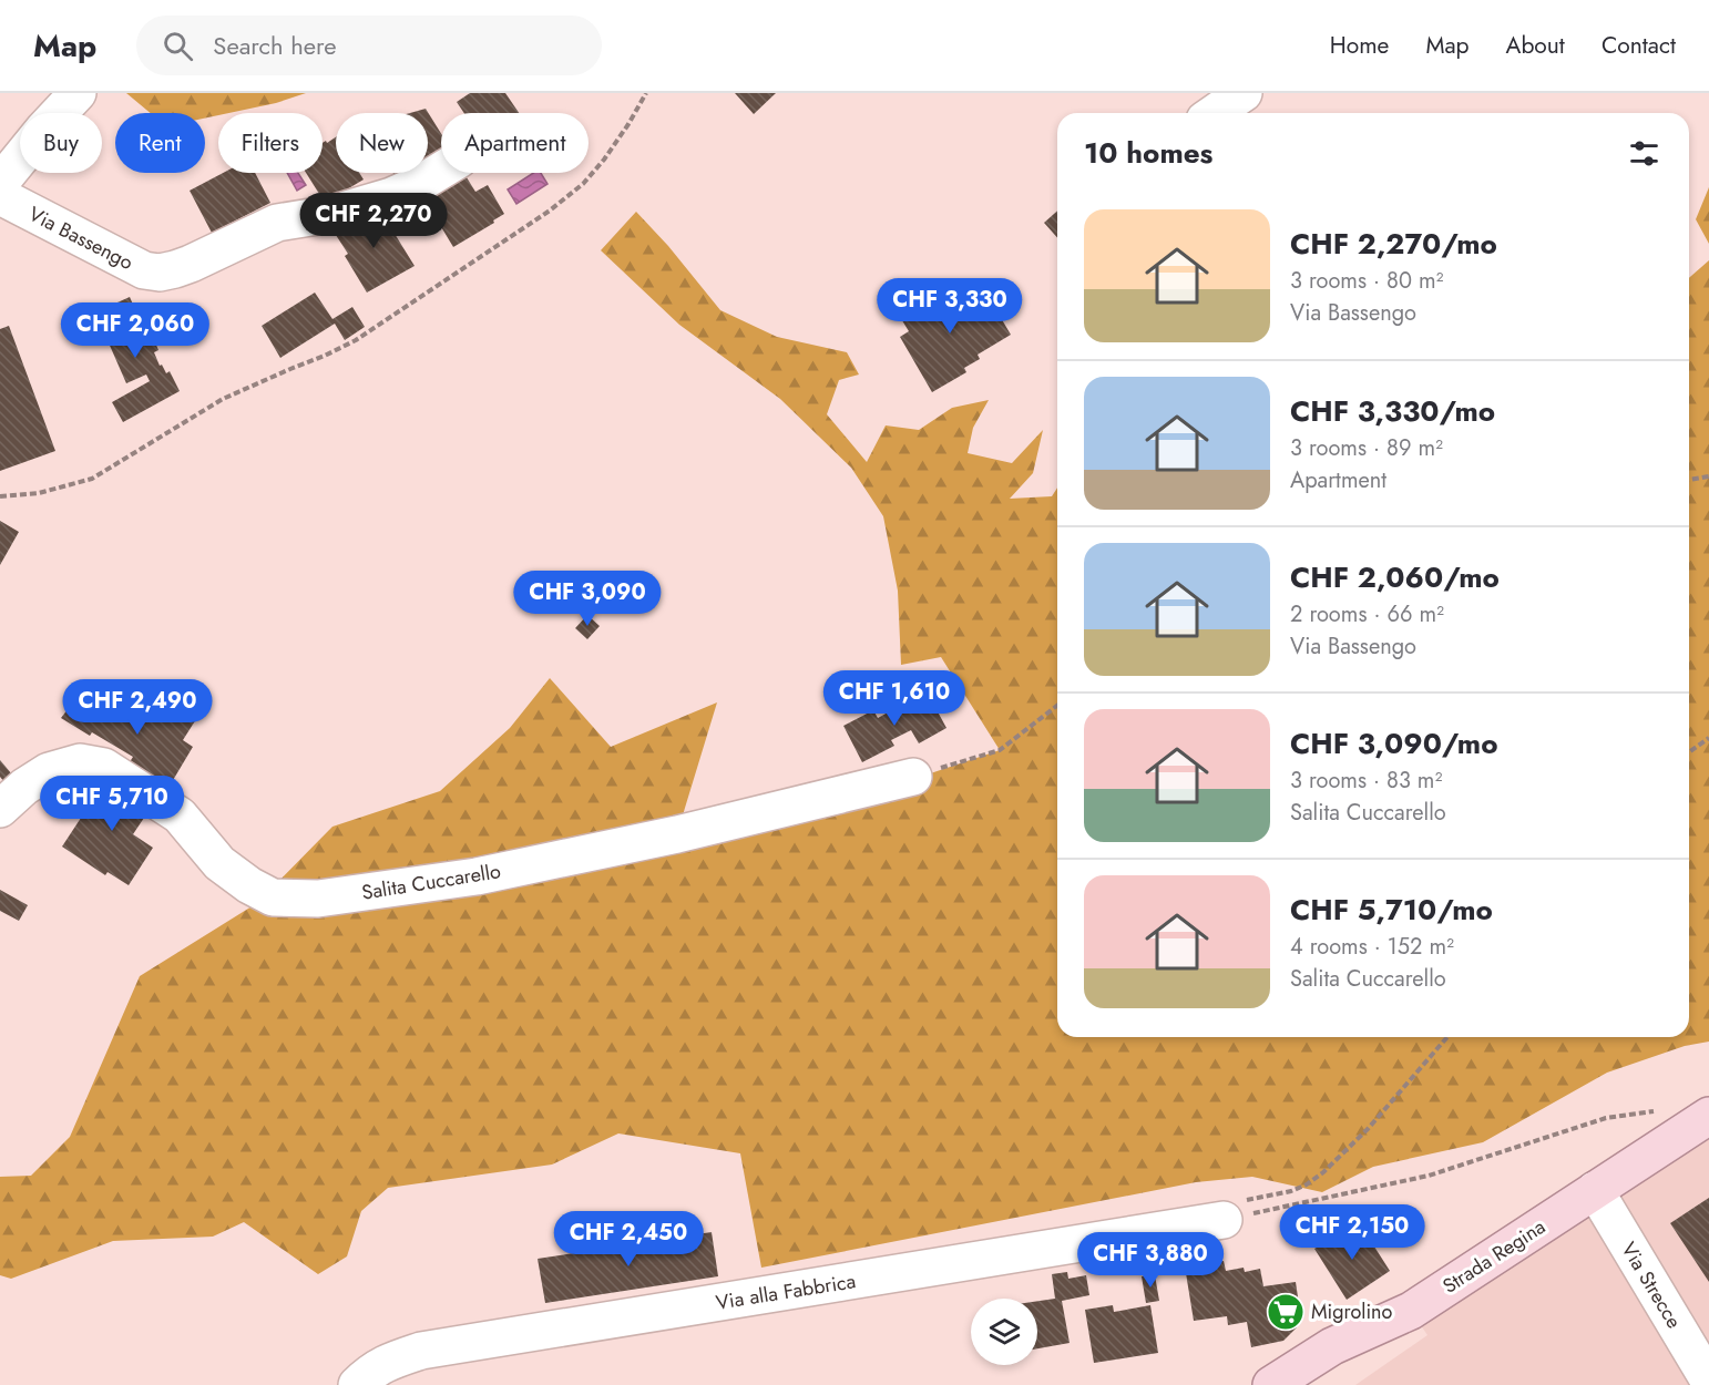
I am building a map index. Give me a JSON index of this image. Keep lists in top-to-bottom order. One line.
{"streets":{"main road":["Strada Regina"],"street":["Via Bassengo","Salita Cuccarello","Via Strecce","Via alla Fabbrica"]},"crossings":[["Strada Regina","Via Strecce"]],"places":{"supermarket":["Migrolino"]},"page":{"header":"Map","search":"Search here","nav":["Home","Map","About","Contact"],"chip":["Buy","Rent","Filters","New","Apartment"],"heading":"10 homes","price":["CHF 2,270","CHF 3,330","CHF 2,060","CHF 3,090","CHF 1,610","CHF 2,490","CHF 5,710","CHF 2,150","CHF 2,450","CHF 3,880"],"list":[{"name":"CHF 2,270/mo","note":"3 rooms · 80 m² · Via Bassengo"},{"name":"CHF 3,330/mo","note":"3 rooms · 89 m² · Apartment"},{"name":"CHF 2,060/mo","note":"2 rooms · 66 m² · Via Bassengo"},{"name":"CHF 3,090/mo","note":"3 rooms · 83 m² · Salita Cuccarello"},{"name":"CHF 5,710/mo","note":"4 rooms · 152 m² · Salita Cuccarello"}]}}
